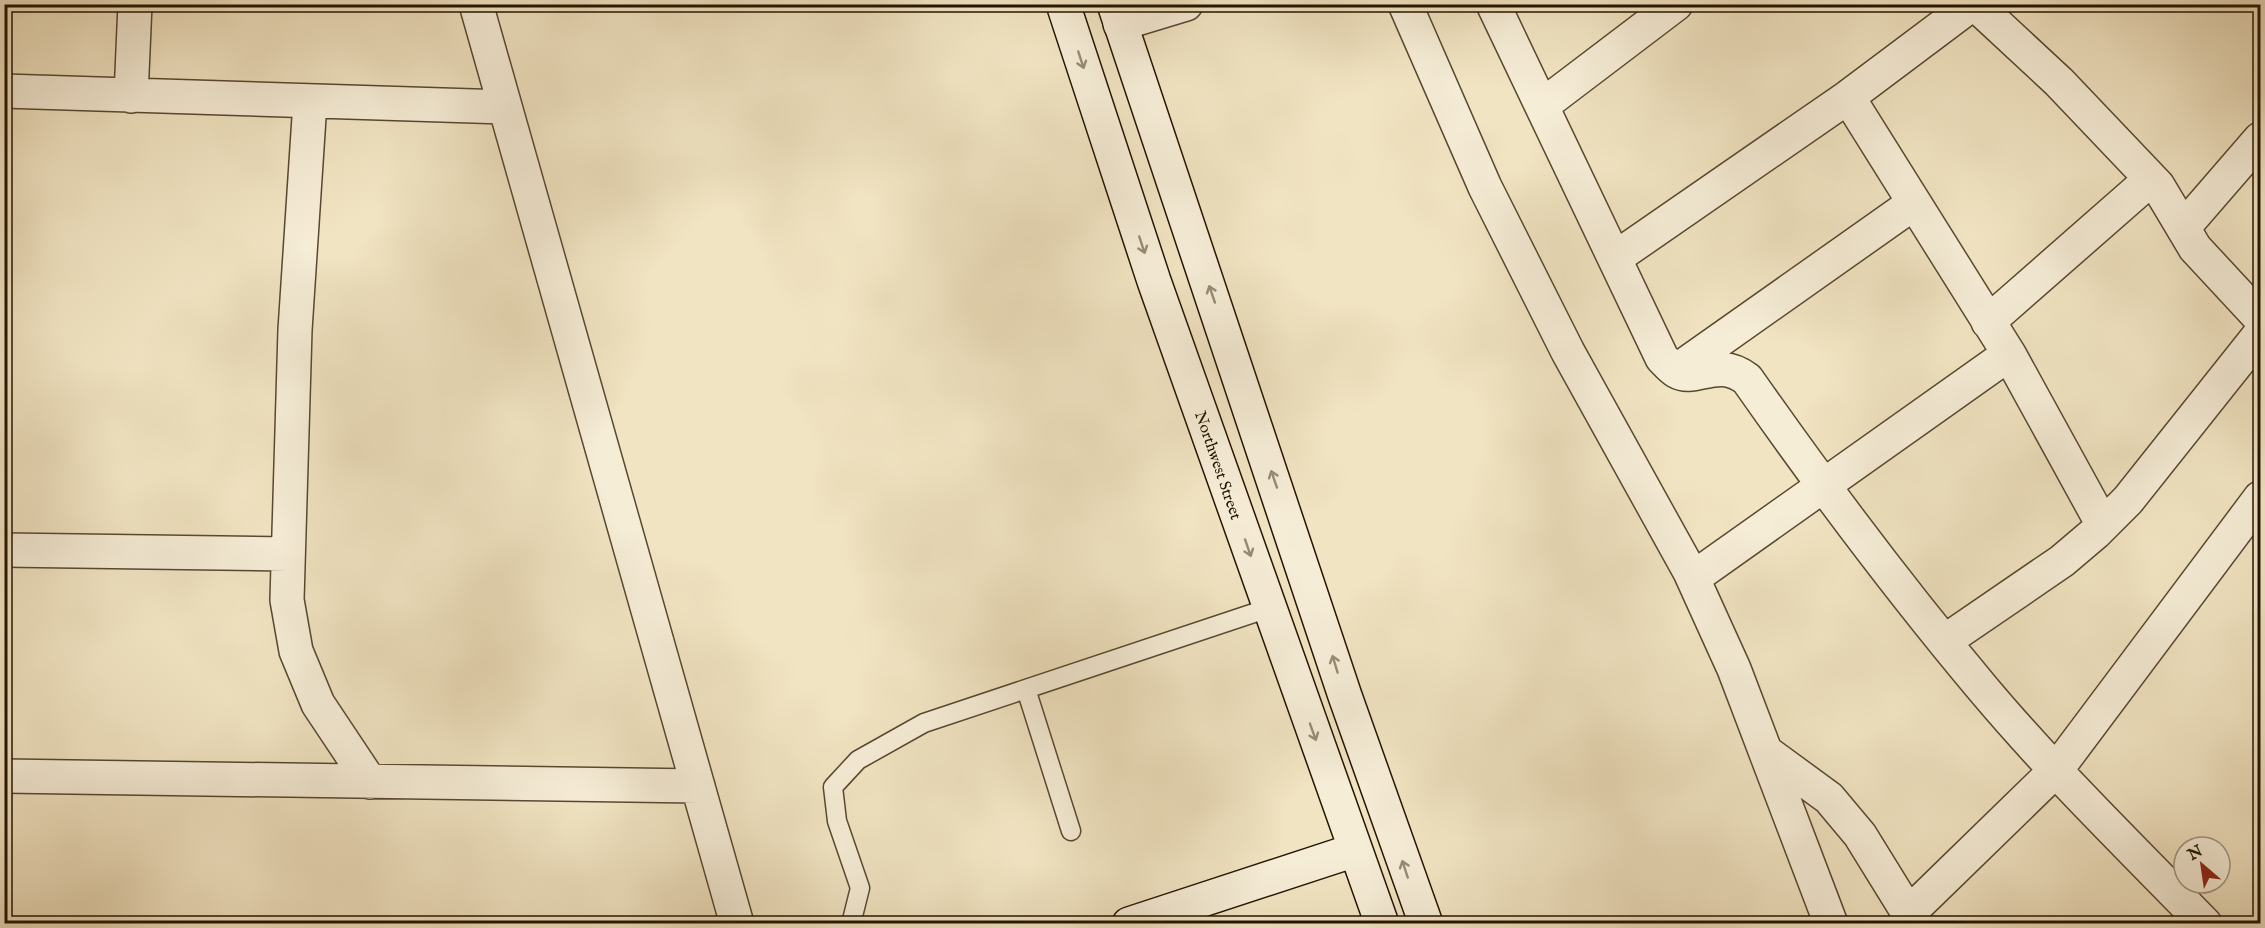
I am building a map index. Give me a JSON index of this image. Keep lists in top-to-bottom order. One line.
{"streets":{"street":["Northwest Street"]},"north":"top left"}
